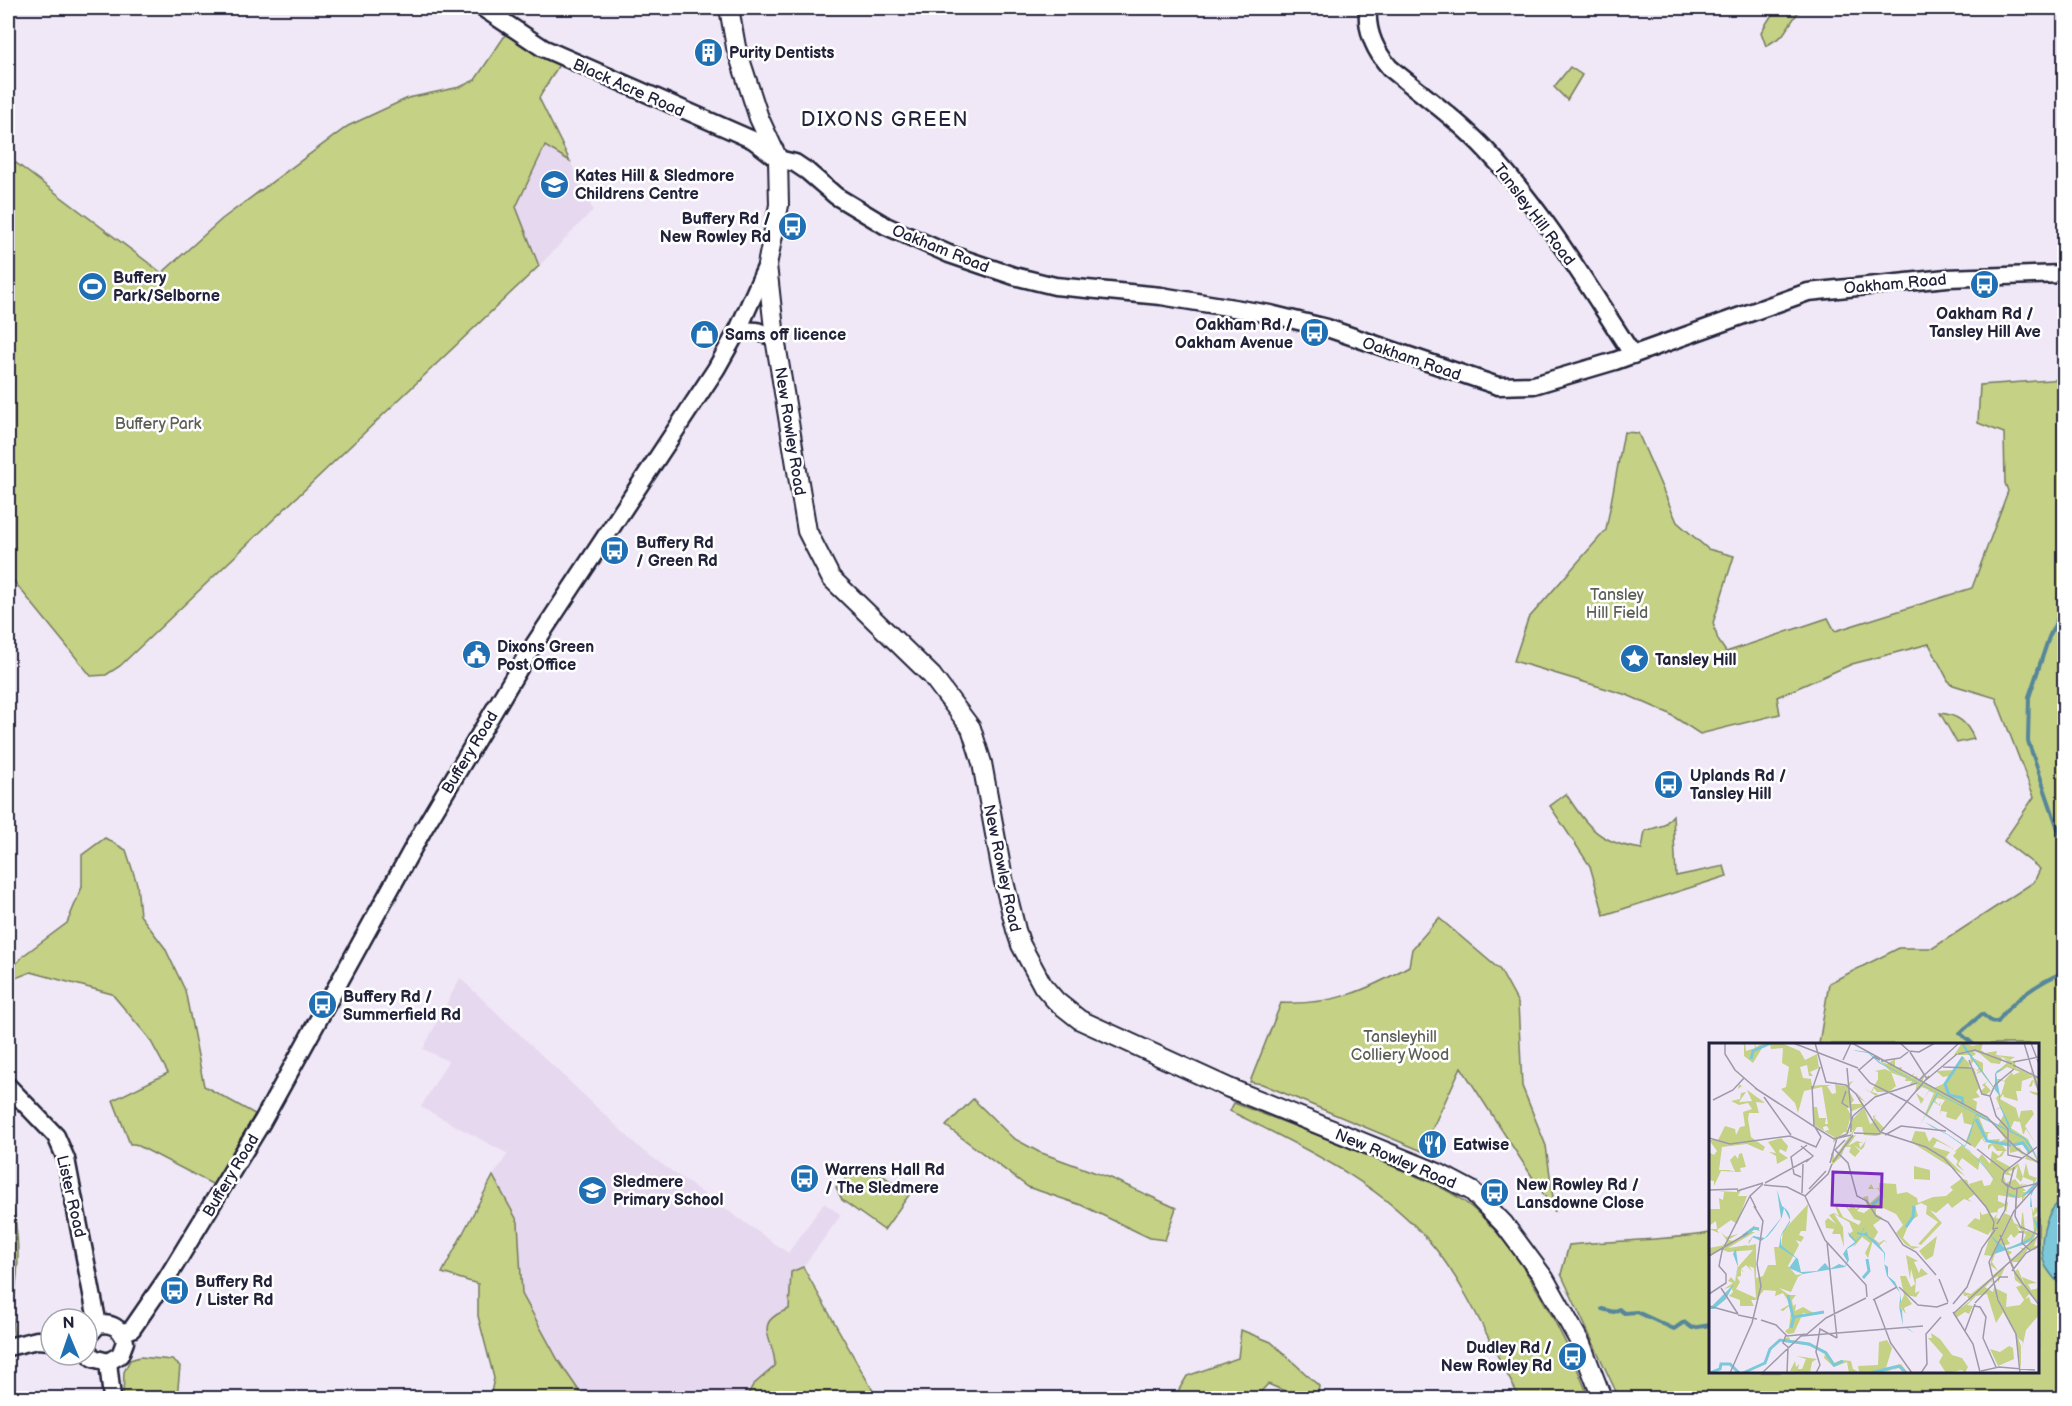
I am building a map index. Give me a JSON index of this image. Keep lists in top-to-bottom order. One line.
{"streets":{"main road":["New Rowley Road","Buffery Road"],"street":["Black Acre Road","Tansley Hill Road","Oakham Road","Lister Road"]},"crossings":[["Black Acre Road","Oakham Road"],["Black Acre Road","Buffery Road"],["Tansley Hill Road","Oakham Road"],["Oakham Road","Buffery Road"],["New Rowley Road","Buffery Road"]],"districts":["DIXONS GREEN"],"parks":["Buffery Park","Tansley Hill Field","Tansleyhill Colliery Wood"],"places":{"building":["Purity Dentists"],"school or university":["Kates Hill & Sledmore Childrens Centre","Sledmere Primary School"],"bus stop":["Buffery Rd / New Rowley Rd","Oakham Rd / Tansley Hill Ave","Oakham Rd / Oakham Avenue","Buffery Rd / Green Rd","Uplands Rd / Tansley Hill","Buffery Rd / Summerfield Rd","Warrens Hall Rd / The Sledmere","New Rowley Rd / Lansdowne Close","Buffery Rd / Lister Rd","Dudley Rd / New Rowley Rd"],"sports":["Buffery Park/Selborne"],"shop":["Sams off licence"],"public building":["Dixons Green Post Office"],"place":["Tansley Hill"],"restaurant":["Eatwise"]},"north":"top"}
